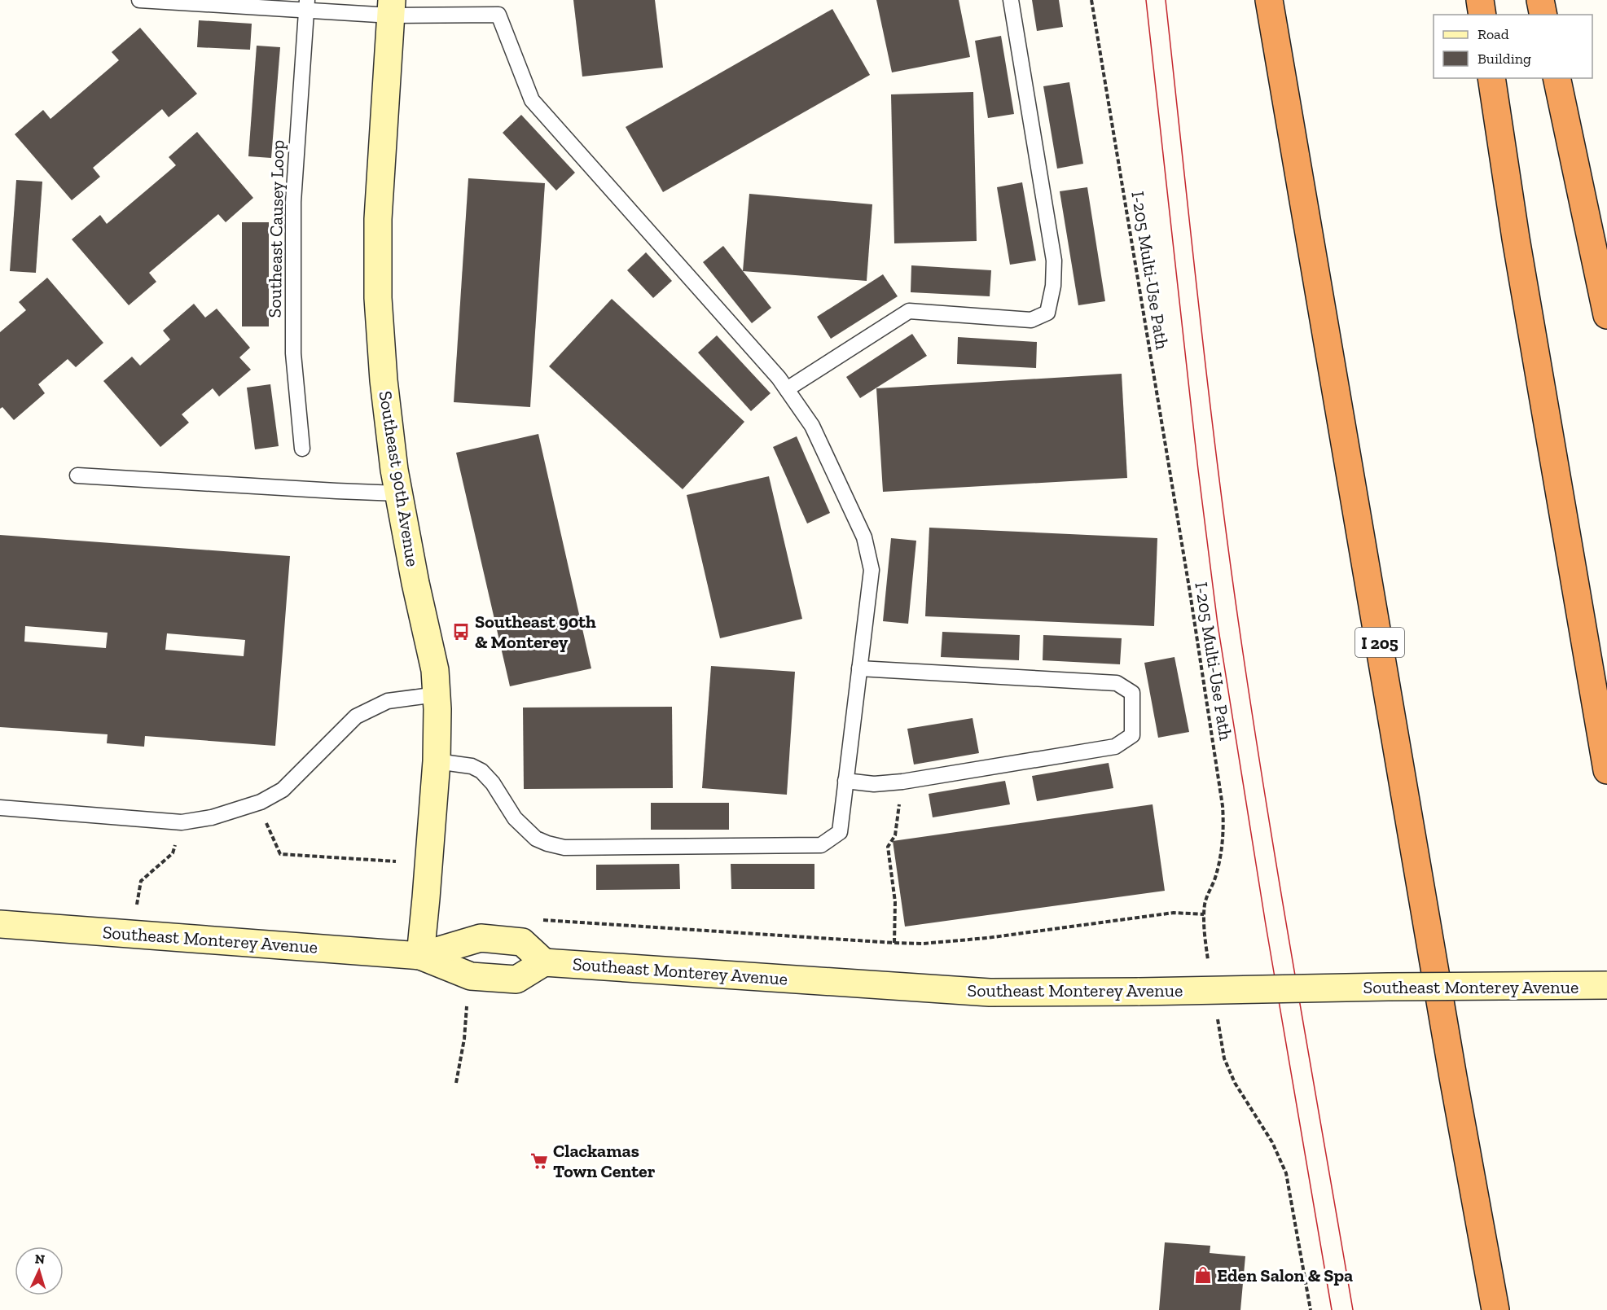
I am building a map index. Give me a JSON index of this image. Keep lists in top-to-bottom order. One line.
{"streets":{"highway":["I 205"],"main road":["Southeast 90th Avenue","Southeast Monterey Avenue"],"lane":["Southeast Causey Loop"],"path":["I-205 Multi-Use Path"]},"crossings":[["Southeast 90th Avenue","Southeast Monterey Avenue"]],"places":{"bus stop":["Southeast 90th & Monterey"],"supermarket":["Clackamas Town Center"],"shop":["Eden Salon & Spa"]},"legend":["Road","Building"],"north":"top"}
